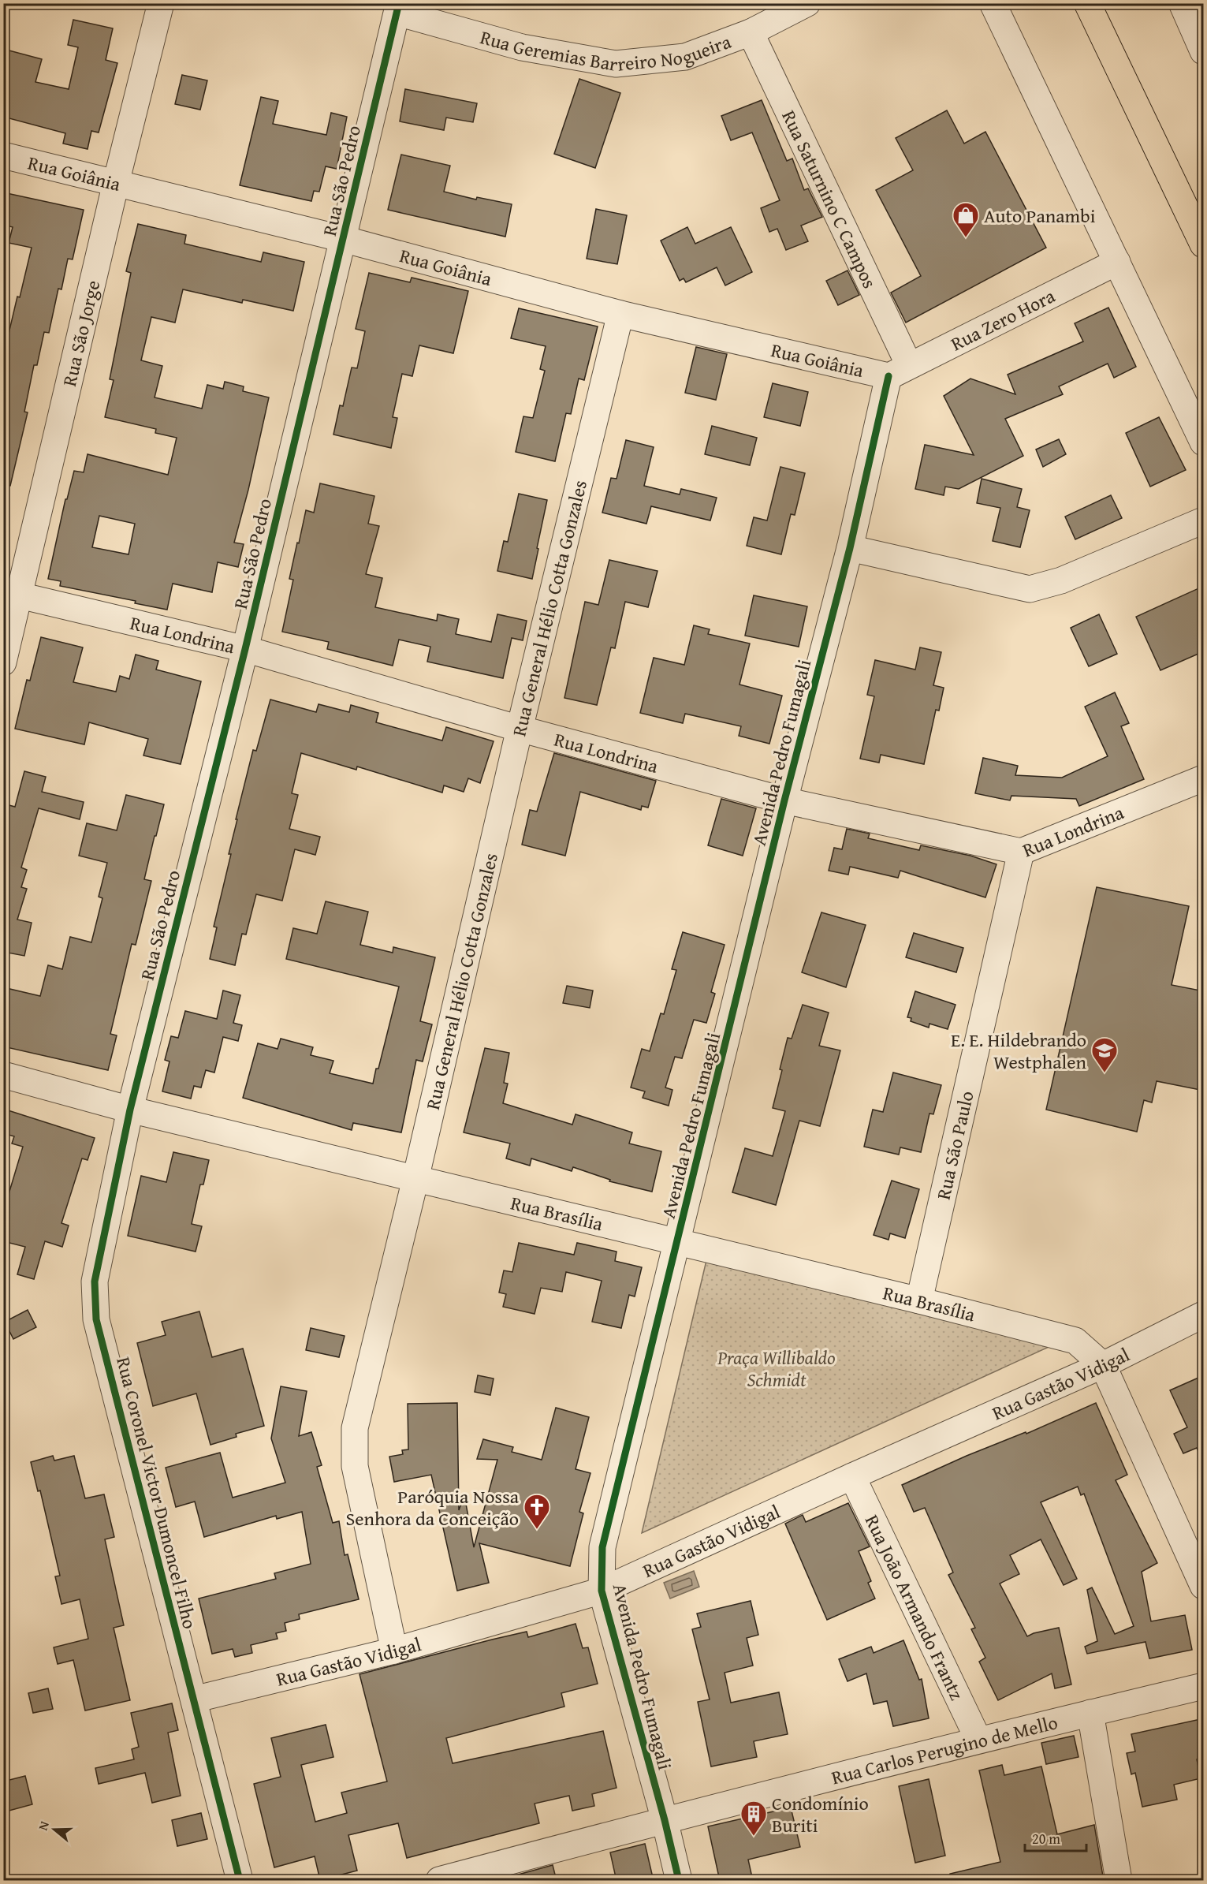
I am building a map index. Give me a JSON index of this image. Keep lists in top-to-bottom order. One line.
{"streets":{"street":["Rua Geremias Barreiro Nogueira","Rua Goiânia","Rua São Pedro","Rua Saturnino C Campos","Rua Zero Hora","Rua São Jorge","Rua General Hélio Cotta Gonzales","Rua Londrina","Avenida Pedro Fumagali","Rua São Paulo","Rua Brasília","Rua Gastão Vidigal","Rua Coronel Victor Dumoncel Filho","Rua João Armando Frantz","Rua Carlos Perugino de Mello"]},"crossings":[["Rua Geremias Barreiro Nogueira","Rua São Pedro"],["Rua Geremias Barreiro Nogueira","Rua Saturnino C Campos"],["Rua Goiânia","Rua São Pedro"],["Rua Goiânia","Rua Saturnino C Campos"],["Rua Goiânia","Rua Zero Hora"],["Rua Goiânia","Rua São Jorge"],["Rua Goiânia","Rua General Hélio Cotta Gonzales"],["Rua Goiânia","Avenida Pedro Fumagali"],["Rua São Pedro","Rua Londrina"],["Rua São Pedro","Rua Brasília"],["Rua São Pedro","Rua Coronel Victor Dumoncel Filho"],["Rua Saturnino C Campos","Rua Zero Hora"],["Rua Saturnino C Campos","Avenida Pedro Fumagali"],["Rua Zero Hora","Avenida Pedro Fumagali"],["Rua São Jorge","Rua Londrina"],["Rua General Hélio Cotta Gonzales","Rua Londrina"],["Rua General Hélio Cotta Gonzales","Rua Brasília"],["Rua General Hélio Cotta Gonzales","Rua Gastão Vidigal"],["Rua Londrina","Avenida Pedro Fumagali"],["Rua Londrina","Rua São Paulo"],["Avenida Pedro Fumagali","Rua Brasília"],["Avenida Pedro Fumagali","Rua Gastão Vidigal"],["Avenida Pedro Fumagali","Rua Carlos Perugino de Mello"],["Rua São Paulo","Rua Brasília"],["Rua Brasília","Rua Gastão Vidigal"],["Rua Brasília","Rua Coronel Victor Dumoncel Filho"],["Rua Gastão Vidigal","Rua Coronel Victor Dumoncel Filho"],["Rua Gastão Vidigal","Rua João Armando Frantz"],["Rua João Armando Frantz","Rua Carlos Perugino de Mello"]],"parks":["Praça Willibaldo Schmidt"],"places":{"shop":["Auto Panambi"],"school or university":["E. E. Hildebrando Westphalen"],"church":["Paróquia Nossa Senhora da Conceição"],"building":["Condomínio Buriti"]},"scale_bar":"20 m","north":"left"}
